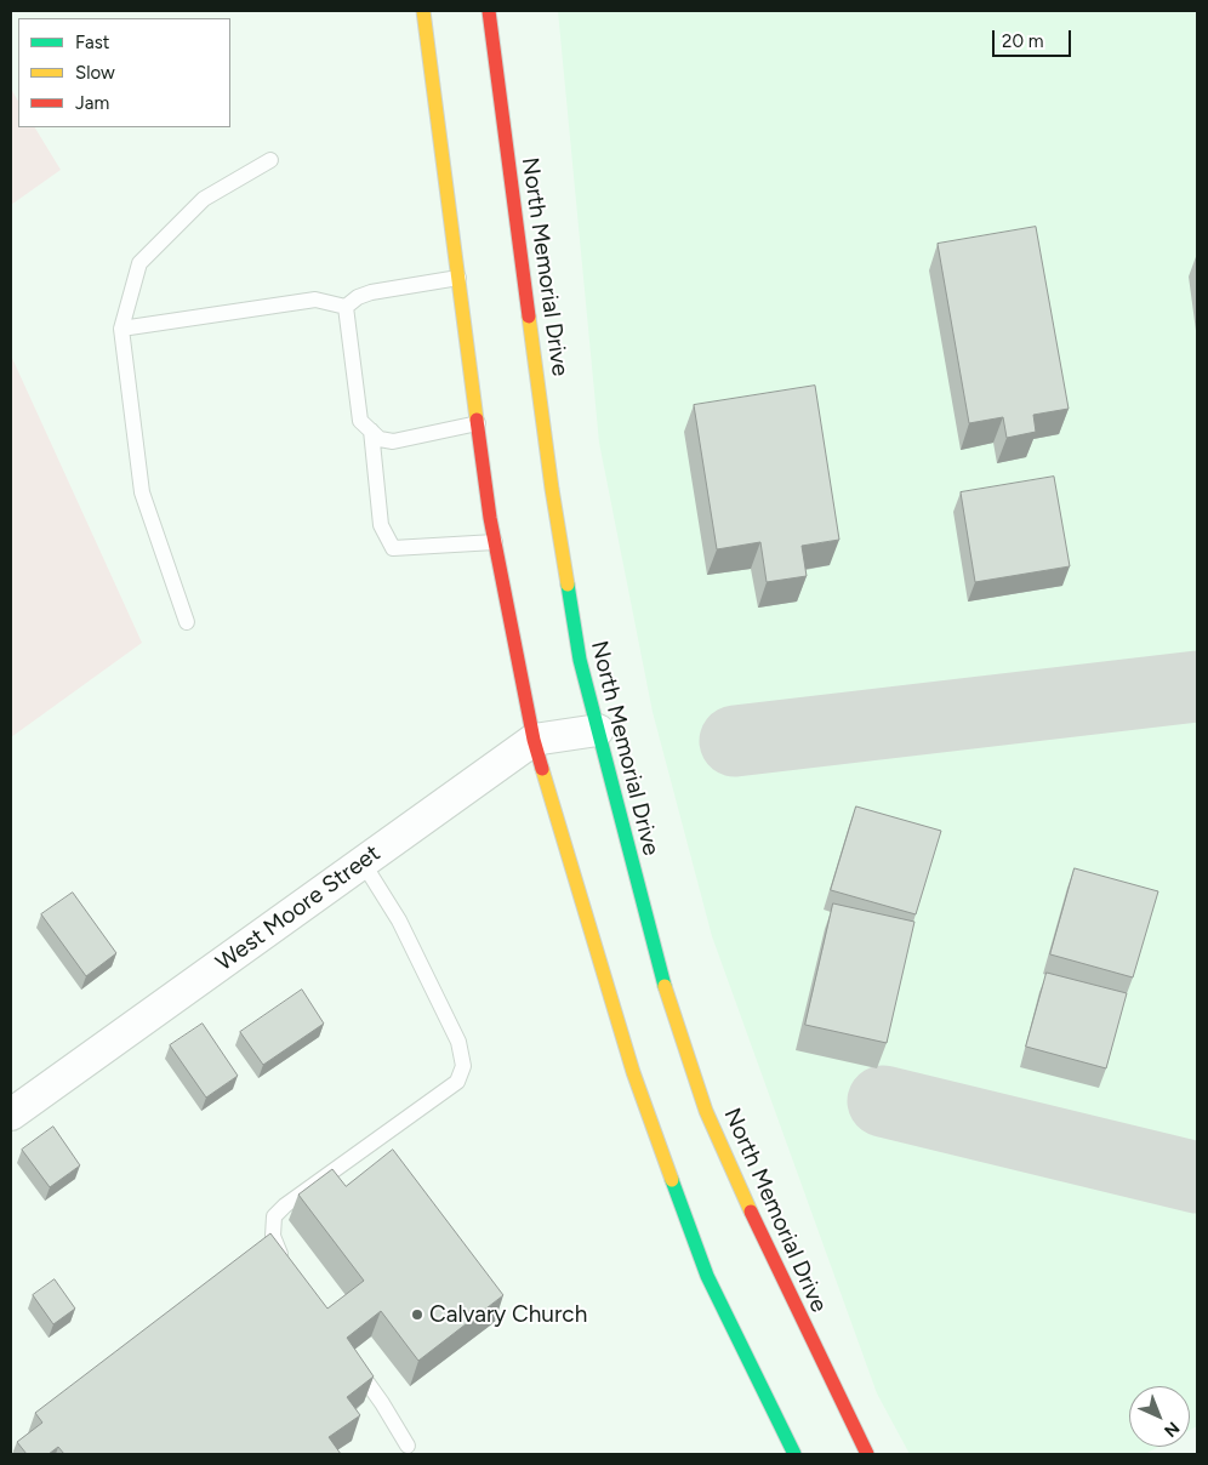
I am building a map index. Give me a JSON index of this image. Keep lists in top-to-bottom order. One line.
{"streets":{"main road":["North Memorial Drive"],"street":["West Moore Street"]},"crossings":[["North Memorial Drive","West Moore Street"]],"places":["Calvary Church"],"legend":["Fast","Slow","Jam"],"scale_bar":"20 m","north":"bottom right"}
